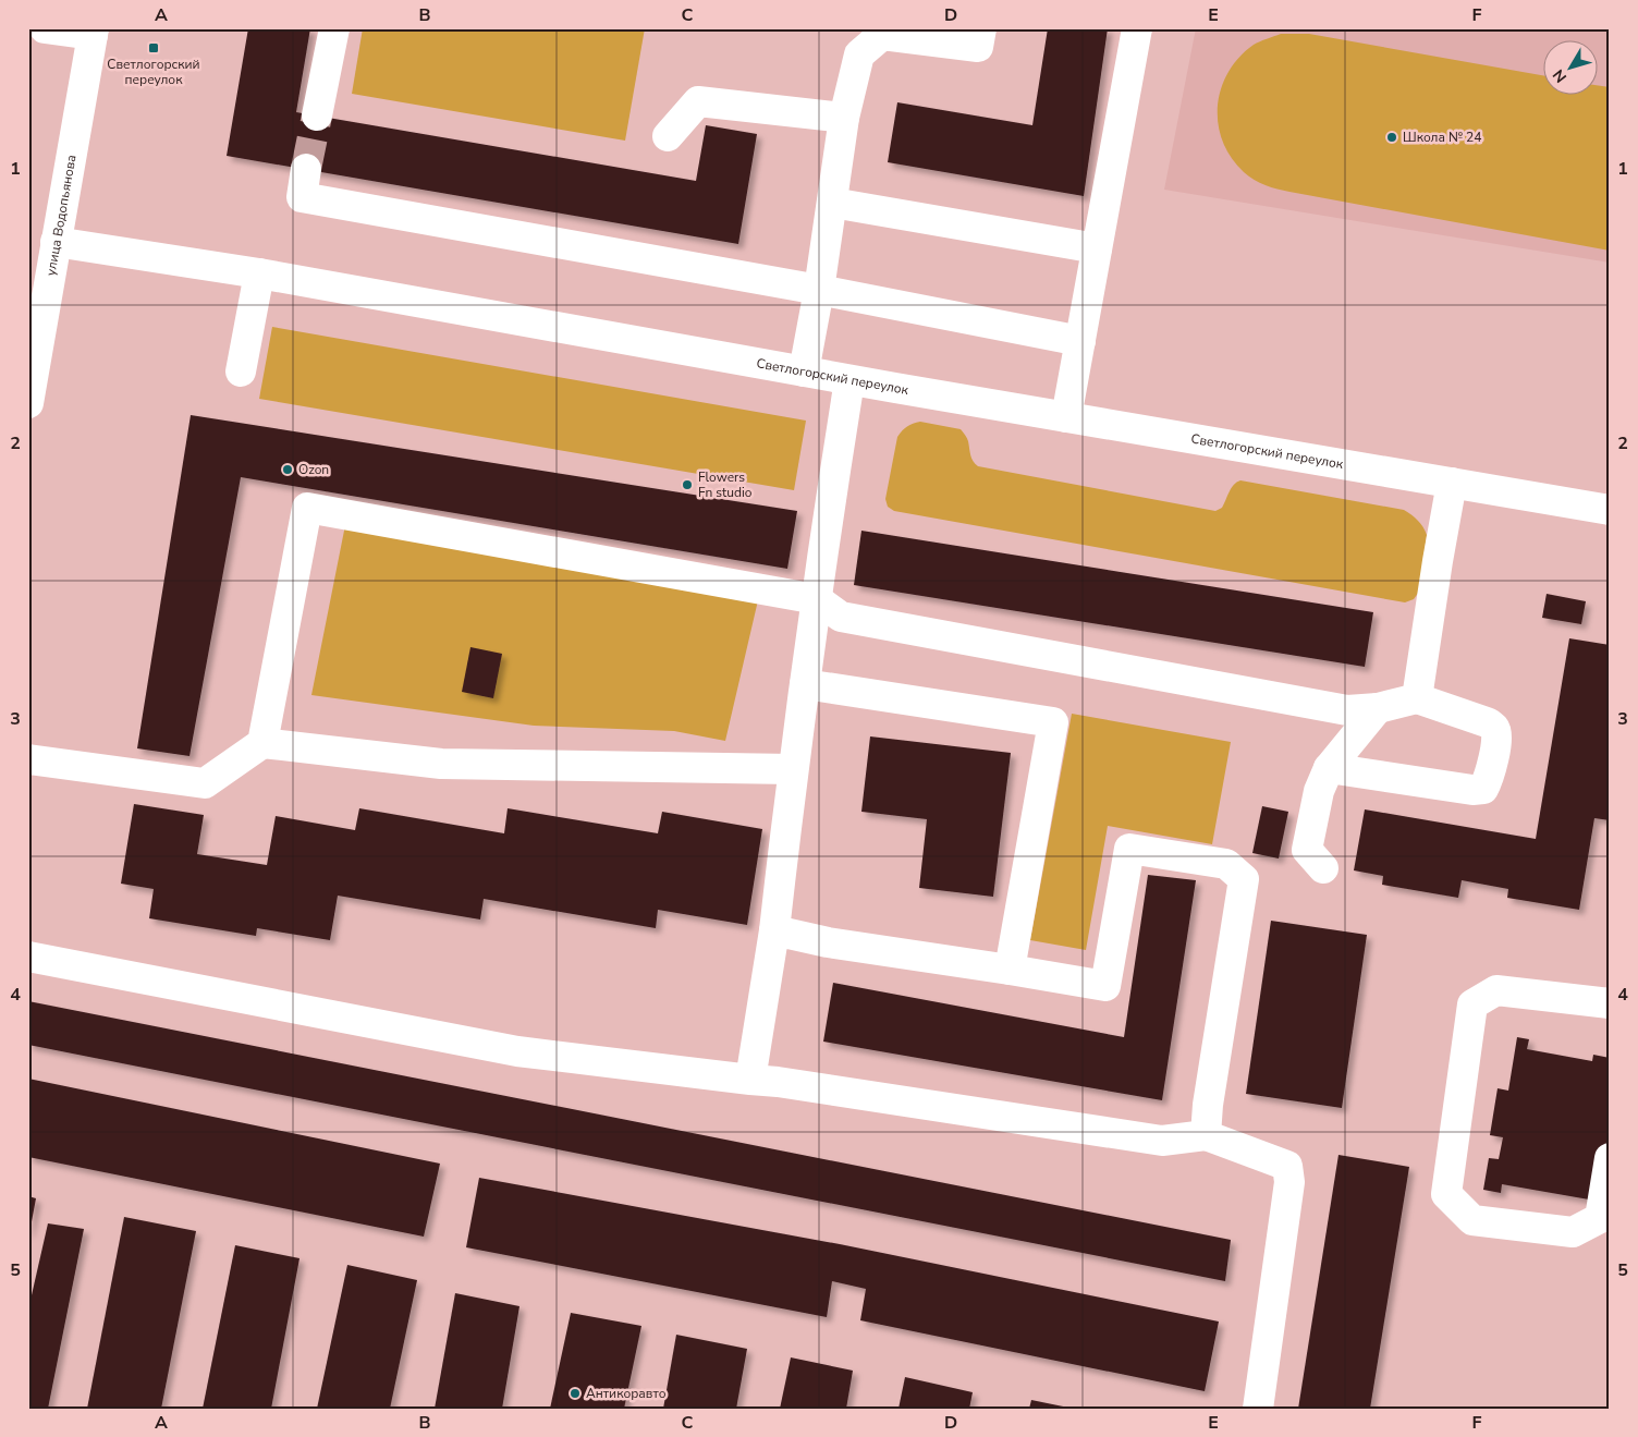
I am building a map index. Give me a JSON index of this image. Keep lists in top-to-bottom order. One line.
{"streets":{"street":["улица Водопьянова","Светлогорский переулок"]},"crossings":[["улица Водопьянова","Светлогорский переулок"]],"places":{"transit":["Светлогорский переулок"],"other":["Школа № 24","Ozon","Flowers Fn studio","Антикоравто"]},"north":"bottom left","grid":{"columns":["A","B","C","D","E","F"],"rows":["1","2","3","4","5"]}}
